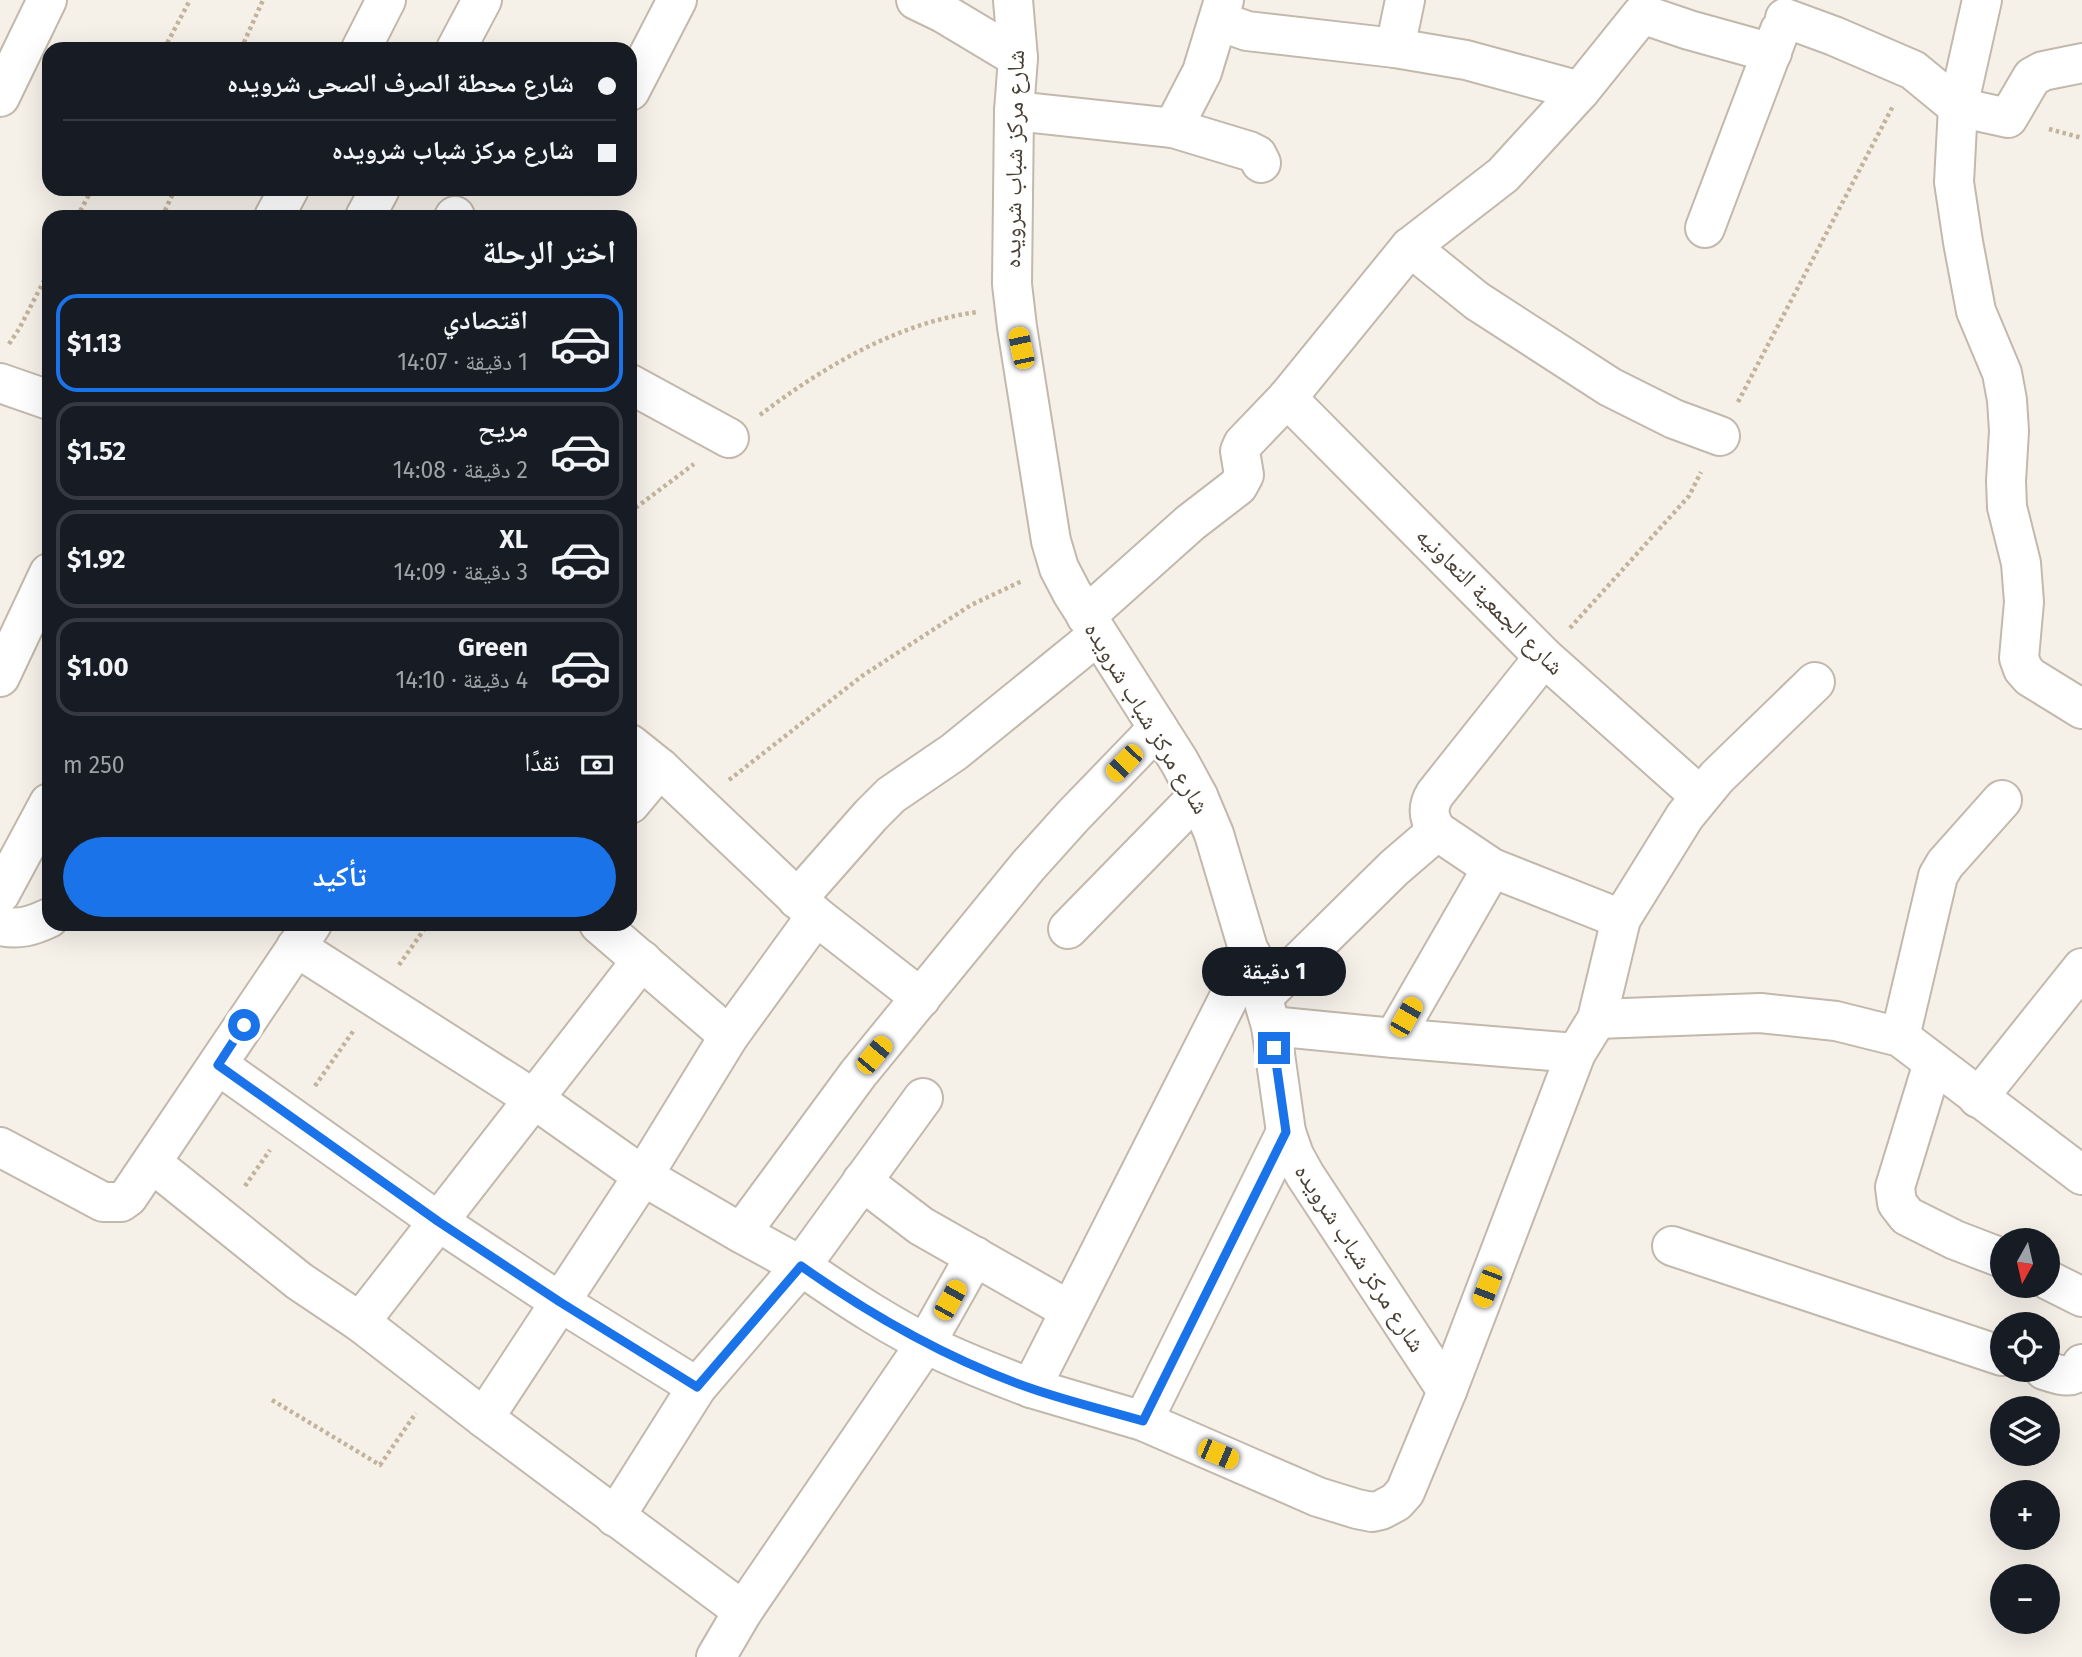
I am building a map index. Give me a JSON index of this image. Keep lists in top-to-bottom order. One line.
{"streets":{"street":["شارع مركز شباب شرويده","شارع الجمعية التعاونيه"]},"north":"bottom","page":{"banner":["شارع محطة الصرف الصحى شرويده","شارع مركز شباب شرويده"],"heading":"اختر الرحلة","list":[{"name":"اقتصادي","note":"1 دقيقة · 14:07","value":"$1.13"},{"name":"مريح","note":"2 دقيقة · 14:08","value":"$1.52"},{"name":"XL","note":"3 دقيقة · 14:09","value":"$1.92"},{"name":"Green","note":"4 دقيقة · 14:10","value":"$1.00"}],"pay":["نقدًا","250 m"],"buttons":"تأكيد","bubble":"1 دقيقة","map_buttons":["+","−"]}}
